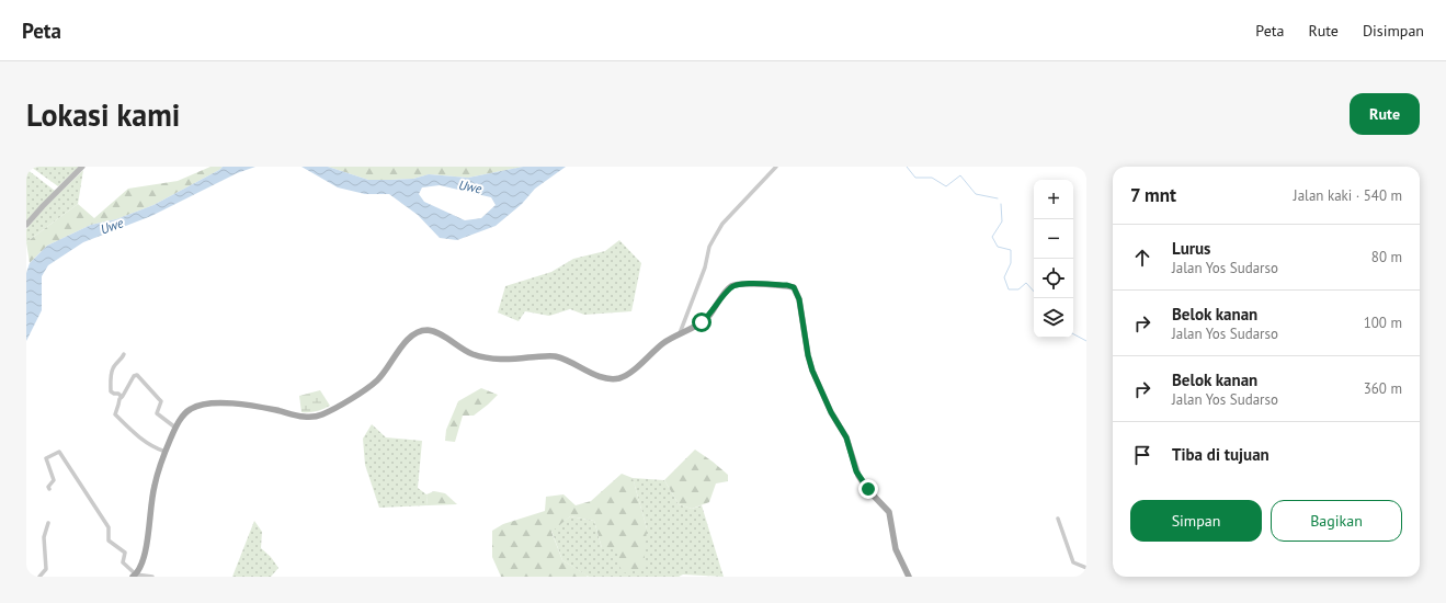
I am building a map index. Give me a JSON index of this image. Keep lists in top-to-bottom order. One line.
{"water":["Uwe"],"page":{"header":"Peta","nav":["Peta","Rute","Disimpan"],"buttons":["Rute",["Simpan","Bagikan"]],"title":"Lokasi kami","heading":["7 mnt","Jalan kaki · 540 m"],"map_buttons":["+","−"],"list":[["Lurus","Jalan Yos Sudarso","80 m"],["Belok kanan","Jalan Yos Sudarso","100 m"],["Belok kanan","Jalan Yos Sudarso","360 m"],"Tiba di tujuan"]}}
